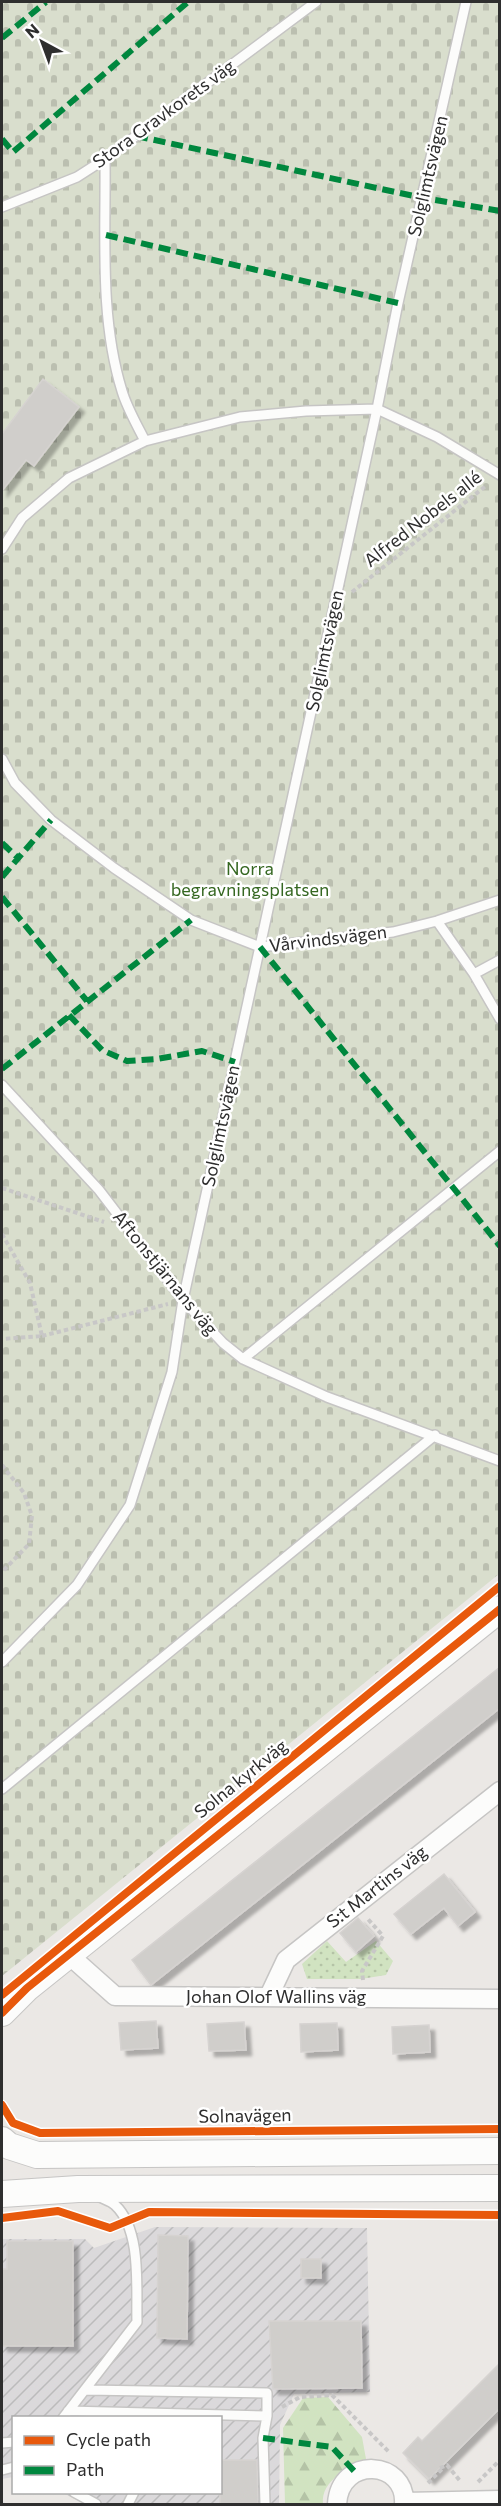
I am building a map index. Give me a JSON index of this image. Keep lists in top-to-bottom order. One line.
{"streets":{"main road":["Solna kyrkväg","Solnavägen"],"street":["S:t Martins väg","Johan Olof Wallins väg"],"lane":["Stora Gravkorets väg","Solglimtsvägen","Vårvindsvägen","Aftonstjärnans väg"],"path":["Alfred Nobels allé"]},"crossings":[["Solglimtsvägen","Alfred Nobels allé"],["Solglimtsvägen","Vårvindsvägen"],["Solglimtsvägen","Aftonstjärnans väg"],["Solna kyrkväg","Johan Olof Wallins väg"],["S:t Martins väg","Johan Olof Wallins väg"]],"parks":["Norra begravningsplatsen"],"legend":["Cycle path","Path"],"north":"top left"}
